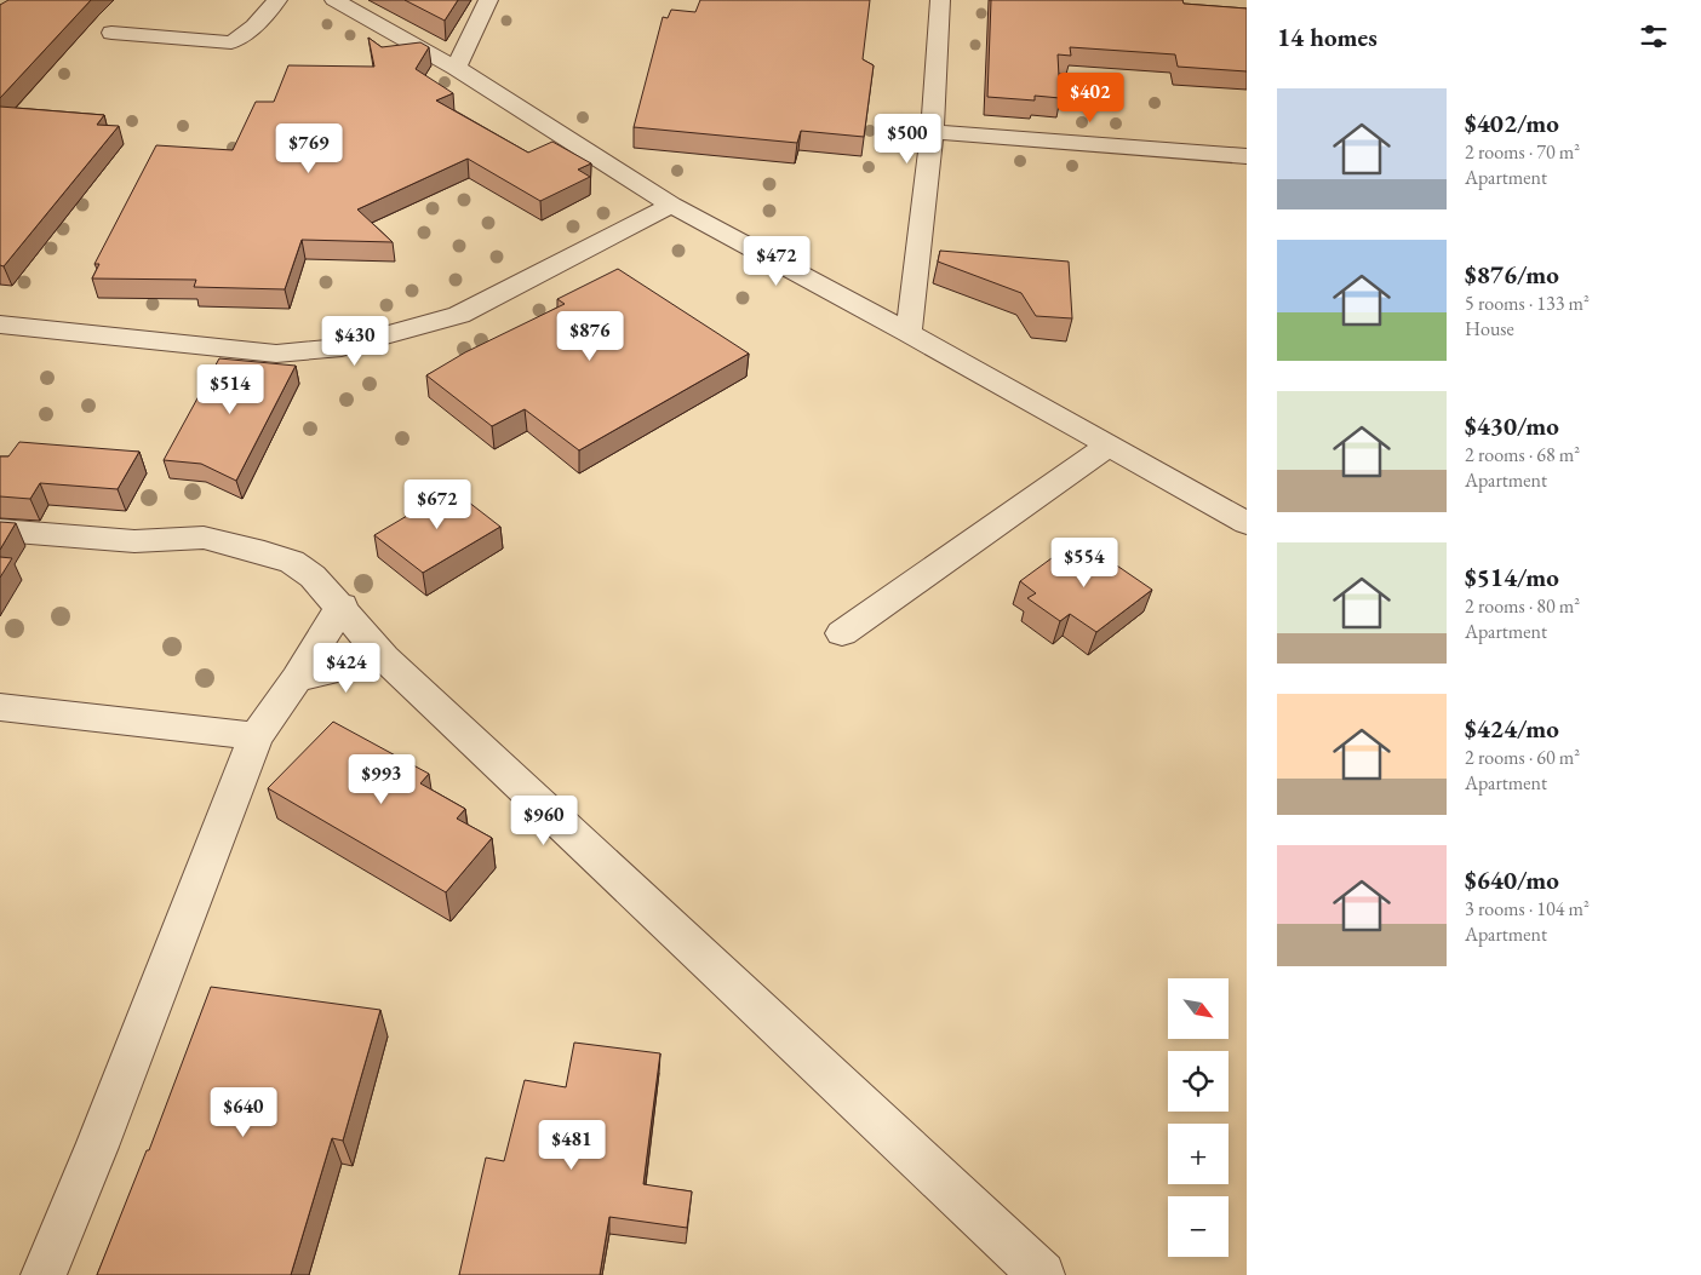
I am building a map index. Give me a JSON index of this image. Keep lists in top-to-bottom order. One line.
{"north":"bottom right","page":{"heading":"14 homes","price":["$402","$500","$769","$472","$876","$430","$514","$672","$554","$424","$993","$960","$640","$481"],"list":[{"name":"$402/mo","note":"2 rooms · 70 m² · Apartment"},{"name":"$876/mo","note":"5 rooms · 133 m² · House"},{"name":"$430/mo","note":"2 rooms · 68 m² · Apartment"},{"name":"$514/mo","note":"2 rooms · 80 m² · Apartment"},{"name":"$424/mo","note":"2 rooms · 60 m² · Apartment"},{"name":"$640/mo","note":"3 rooms · 104 m² · Apartment"}],"map_buttons":["+","−"]}}
